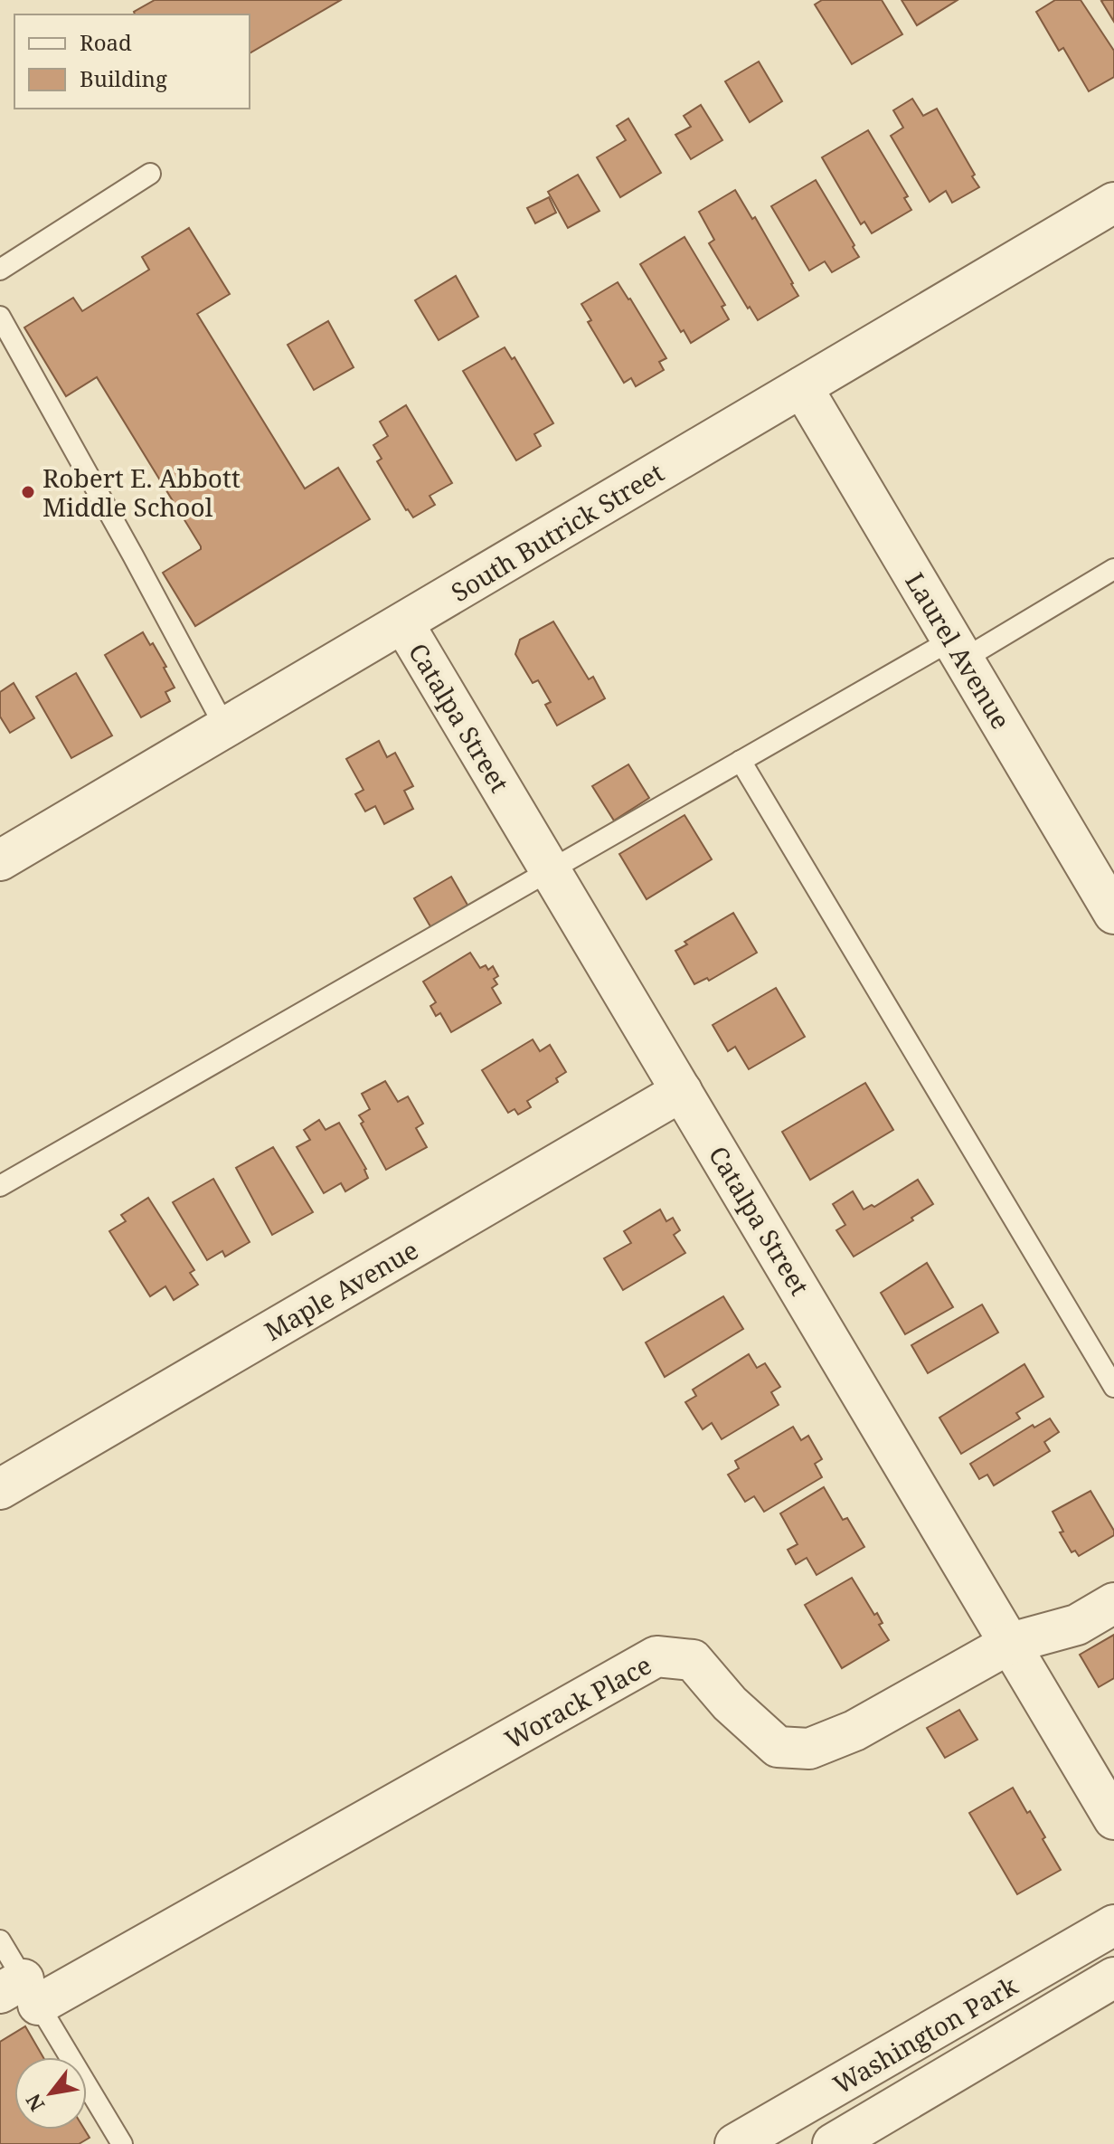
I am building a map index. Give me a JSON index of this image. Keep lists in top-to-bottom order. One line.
{"streets":{"street":["South Butrick Street","Laurel Avenue","Catalpa Street","Maple Avenue","Worack Place","Washington Park"]},"crossings":[["South Butrick Street","Laurel Avenue"],["South Butrick Street","Catalpa Street"],["Catalpa Street","Maple Avenue"],["Catalpa Street","Worack Place"]],"places":["Robert E. Abbott Middle School"],"legend":["Road","Building"],"north":"bottom left"}
